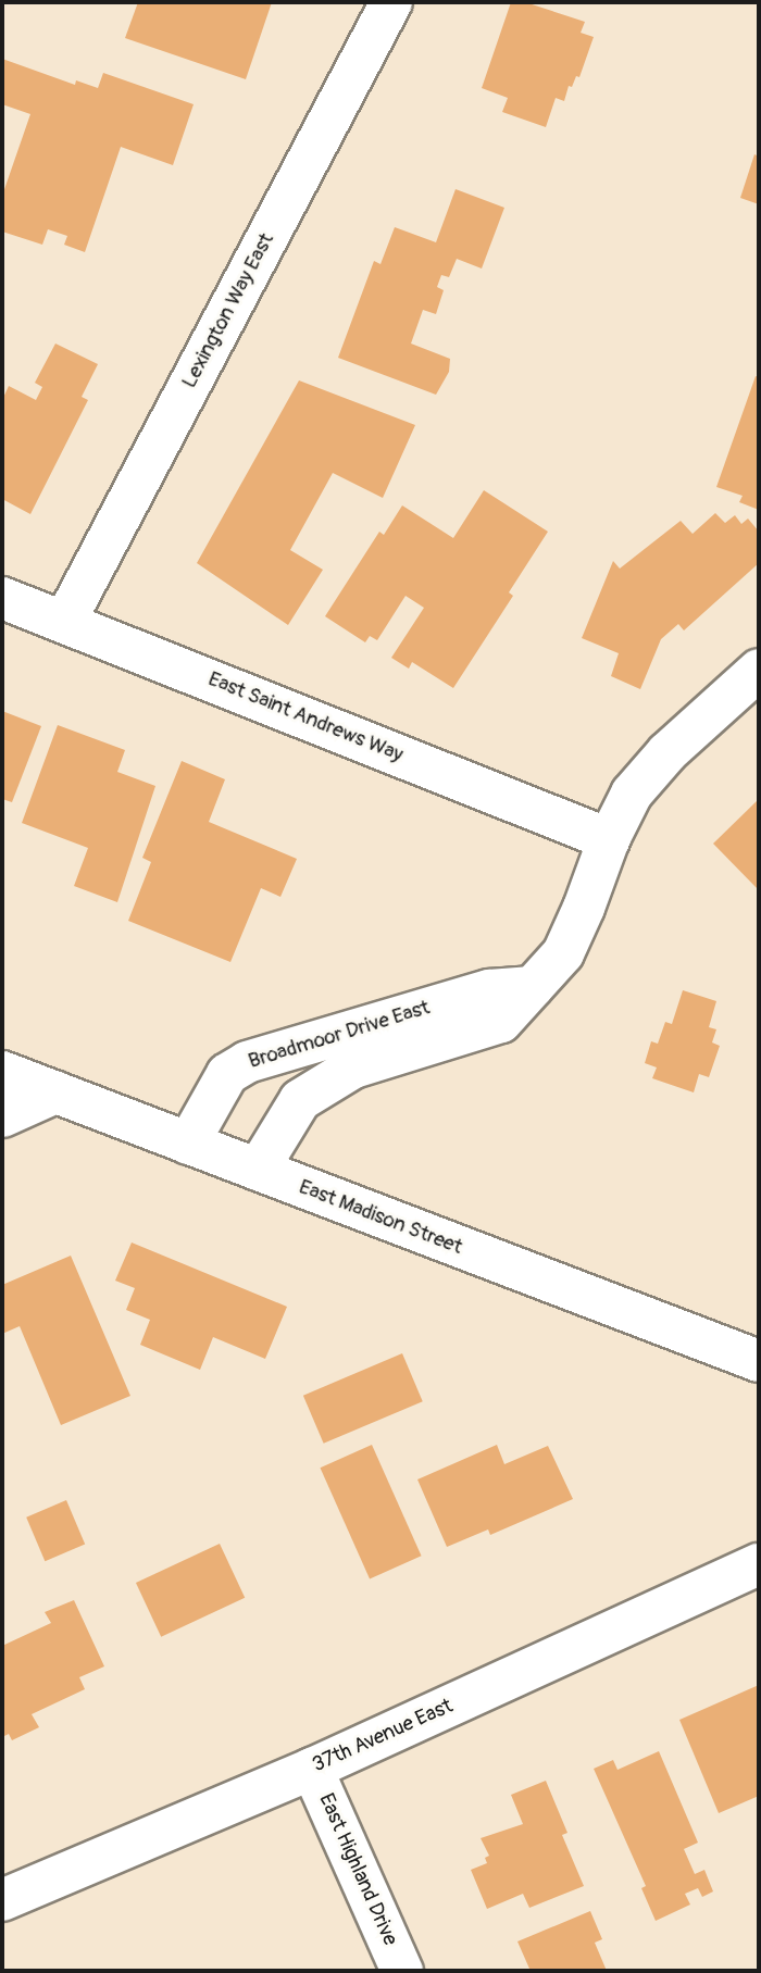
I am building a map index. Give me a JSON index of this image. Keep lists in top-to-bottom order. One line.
{"streets":{"street":["Lexington Way East","East Saint Andrews Way","Broadmoor Drive East","East Madison Street","37th Avenue East","East Highland Drive"]},"crossings":[["Lexington Way East","East Saint Andrews Way"],["East Saint Andrews Way","Broadmoor Drive East"],["Broadmoor Drive East","East Madison Street"],["37th Avenue East","East Highland Drive"]]}
